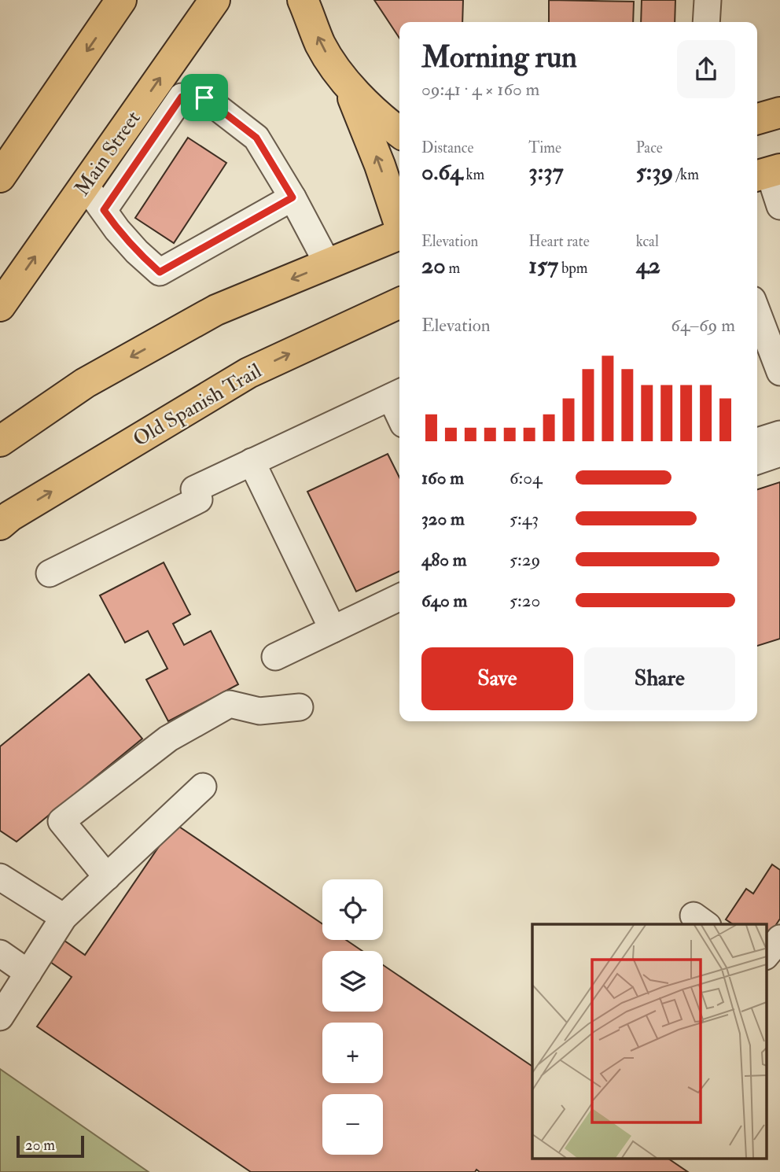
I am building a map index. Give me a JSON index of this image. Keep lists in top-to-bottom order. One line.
{"streets":{"main road":["Main Street","Old Spanish Trail"]},"scale_bar":"20 m","page":{"heading":["Morning run","09:41 · 4 × 160 m"],"stats":[["Distance","0.64 km"],["Time","3:37"],["Pace","5:39 /km"],["Elevation","20 m"],["Heart rate","157 bpm"],["kcal","42"]],"chart":["Elevation","64–69 m"],"list":[{"name":"160 m","note":"6:04"},{"name":"320 m","note":"5:43"},{"name":"480 m","note":"5:29"},{"name":"640 m","note":"5:20"}],"buttons":["Save","Share"],"map_buttons":["+","−"],"scale":"20 m"}}
